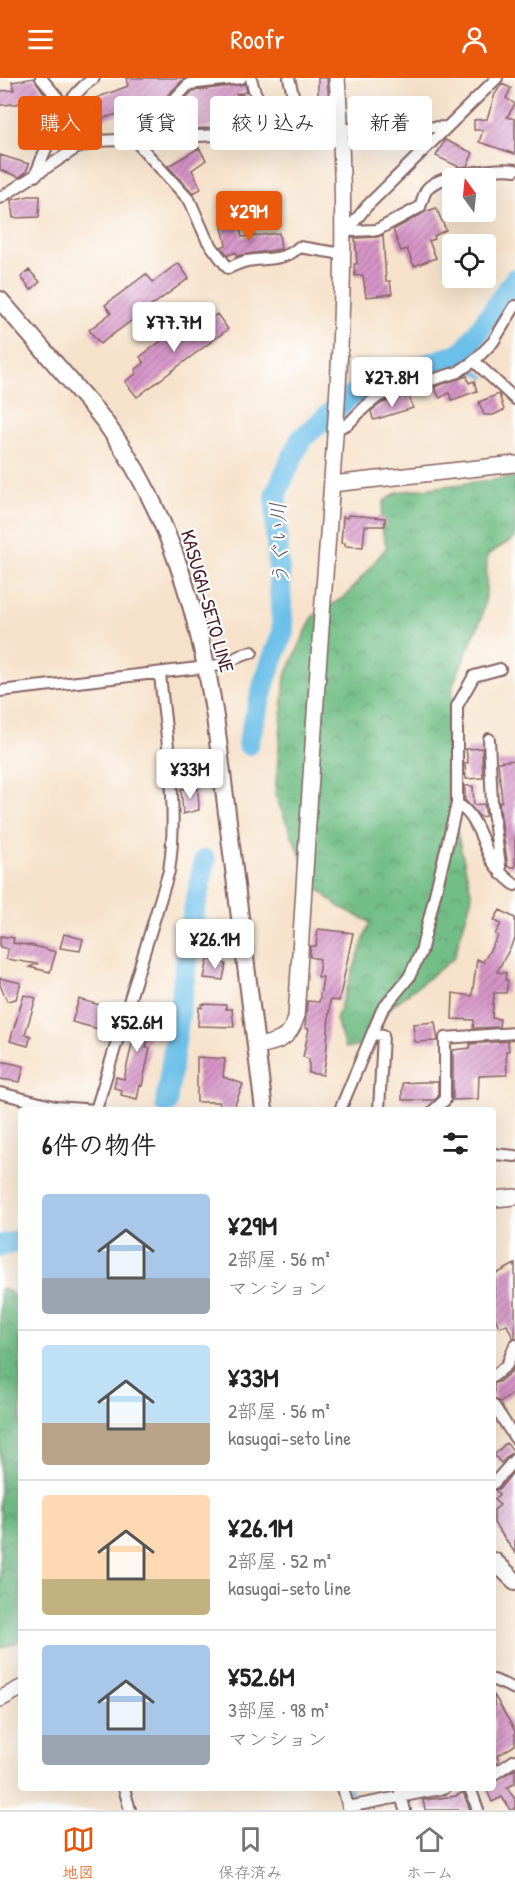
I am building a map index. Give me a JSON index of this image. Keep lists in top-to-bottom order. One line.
{"streets":{"main road":["KASUGAI-SETO LINE"]},"water":["うぐい川"],"north":"top","page":{"header":"Roofr","chip":["購入","賃貸","絞り込み","新着"],"price":["¥29M","¥77.7M","¥27.8M","¥33M","¥26.1M","¥52.6M"],"heading":"6件の物件","list":[{"name":"¥29M","note":"2部屋 · 56 m² · マンション"},{"name":"¥33M","note":"2部屋 · 56 m² · kasugai-seto line"},{"name":"¥26.1M","note":"2部屋 · 52 m² · kasugai-seto line"},{"name":"¥52.6M","note":"3部屋 · 98 m² · マンション"}],"tabs":["地図","保存済み","ホーム"]}}
